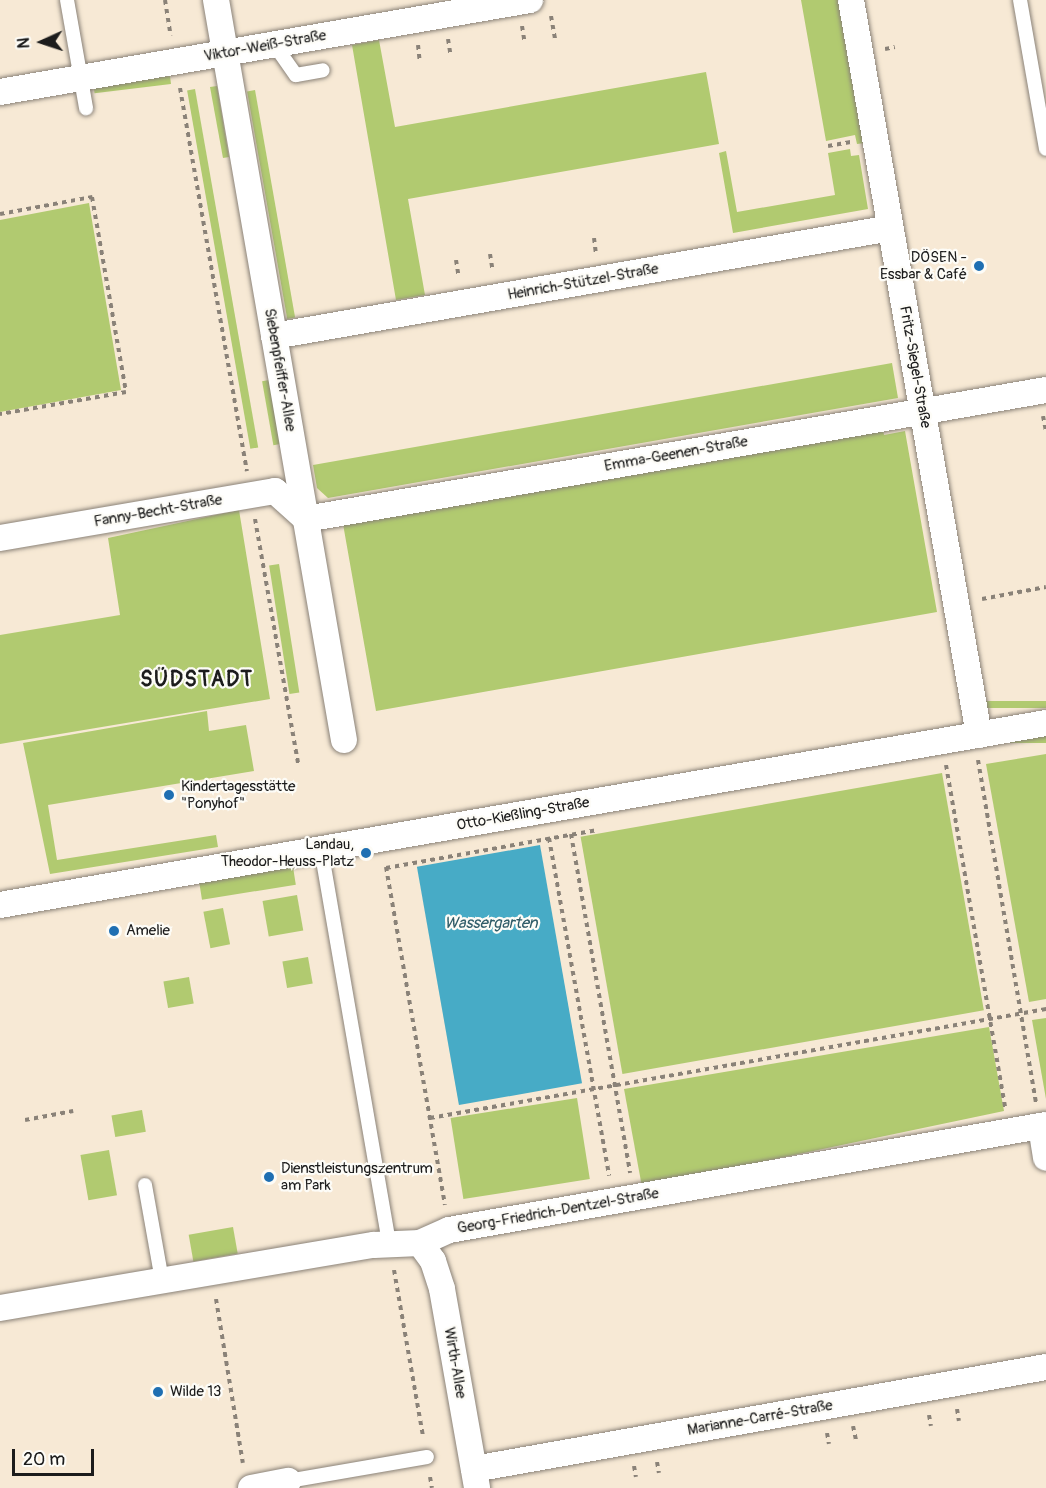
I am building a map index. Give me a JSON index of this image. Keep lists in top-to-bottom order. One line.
{"streets":{"street":["Viktor-Weiß-Straße","Heinrich-Stützel-Straße","Fritz-Siegel-Straße","Siebenpfeiffer-Allee","Emma-Geenen-Straße","Fanny-Becht-Straße","Otto-Kießling-Straße","Georg-Friedrich-Dentzel-Straße","Wirth-Allee","Marianne-Carré-Straße"]},"crossings":[["Viktor-Weiß-Straße","Siebenpfeiffer-Allee"],["Heinrich-Stützel-Straße","Fritz-Siegel-Straße"],["Heinrich-Stützel-Straße","Siebenpfeiffer-Allee"],["Fritz-Siegel-Straße","Emma-Geenen-Straße"],["Fritz-Siegel-Straße","Otto-Kießling-Straße"],["Siebenpfeiffer-Allee","Emma-Geenen-Straße"],["Siebenpfeiffer-Allee","Fanny-Becht-Straße"],["Emma-Geenen-Straße","Fanny-Becht-Straße"],["Georg-Friedrich-Dentzel-Straße","Wirth-Allee"],["Wirth-Allee","Marianne-Carré-Straße"]],"districts":["SÜDSTADT"],"water":["Wassergarten"],"places":["DÖSEN - Essbar & Café","Kindertagesstätte \"Ponyhof\"","Landau, Theodor-Heuss-Platz","Amelie","Dienstleistungszentrum am Park","Wilde 13"],"scale_bar":"20 m","north":"left"}
